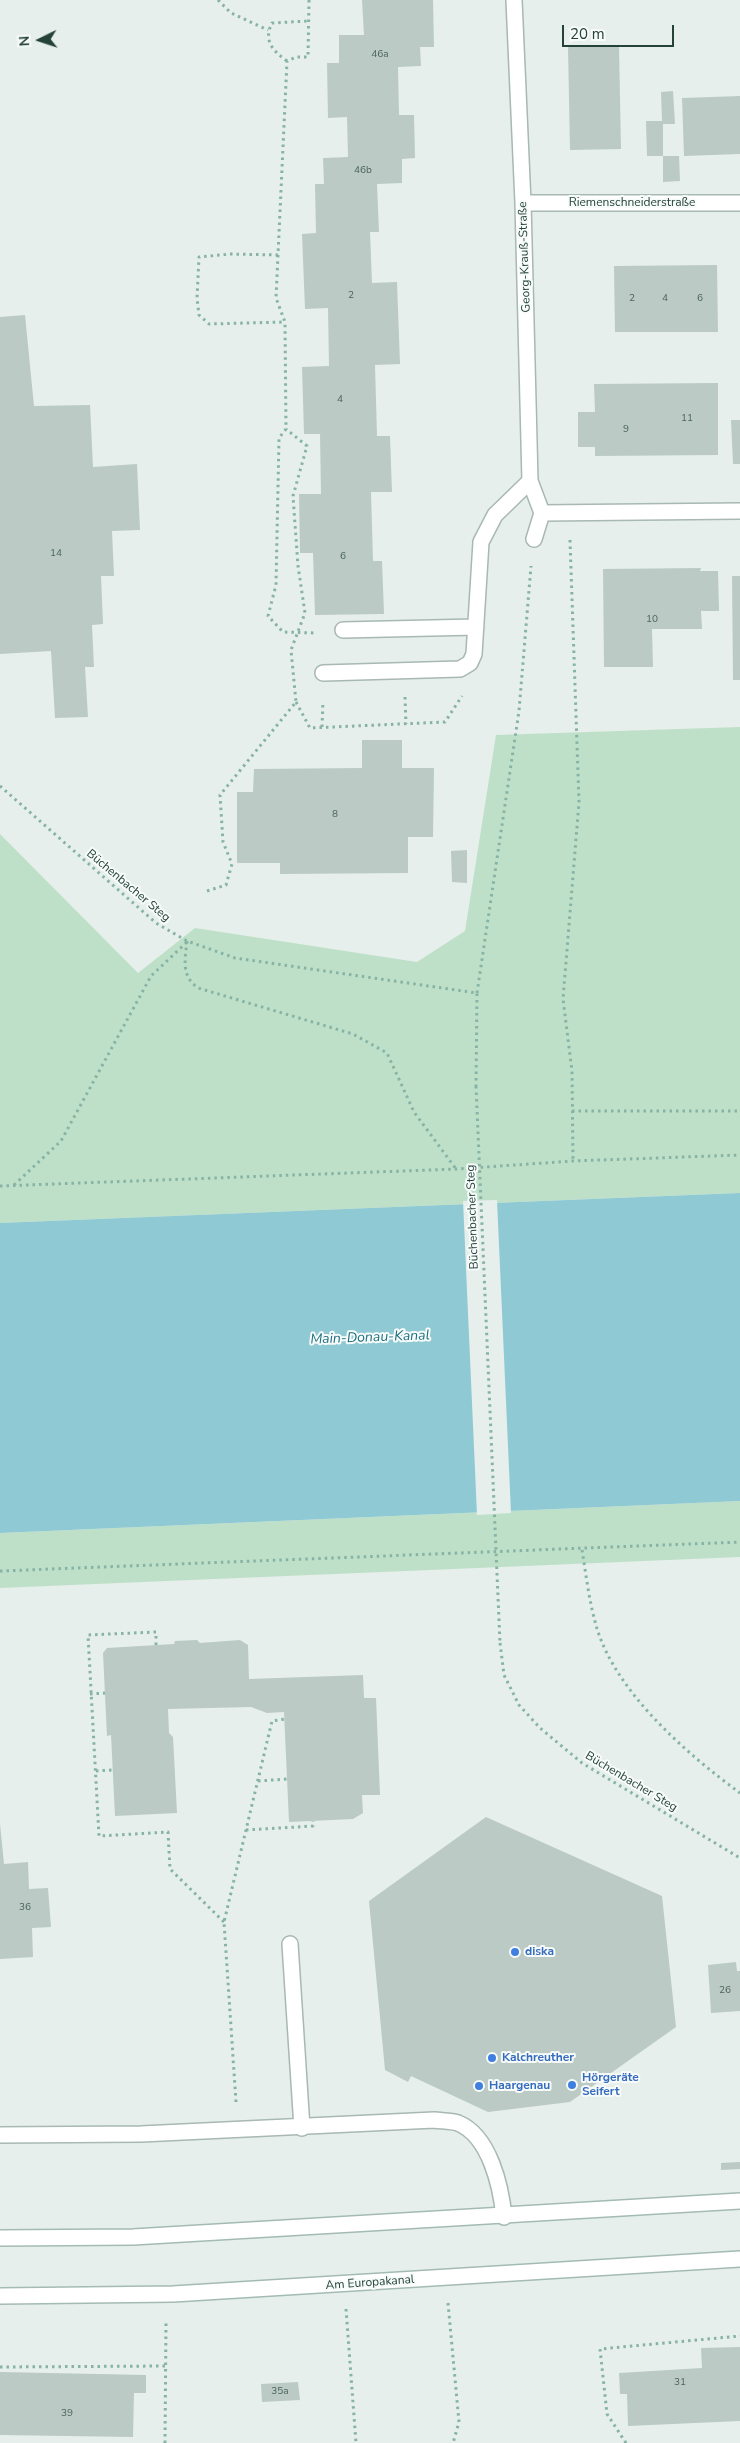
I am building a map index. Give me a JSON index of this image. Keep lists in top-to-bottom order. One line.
{"streets":{"street":["Riemenschneiderstraße","Georg-Krauß-Straße","Am Europakanal"],"path":["Büchenbacher Steg"]},"crossings":[["Riemenschneiderstraße","Georg-Krauß-Straße"]],"water":["Main-Donau-Kanal"],"places":["diska","Kalchreuther","Hörgeräte Seifert","Haargenau"],"house_numbers":["46a","46b","2","2","4","6","4","11","9","14","6","10","8","36","26","31","35a","39"],"scale_bar":"20 m","north":"left"}
